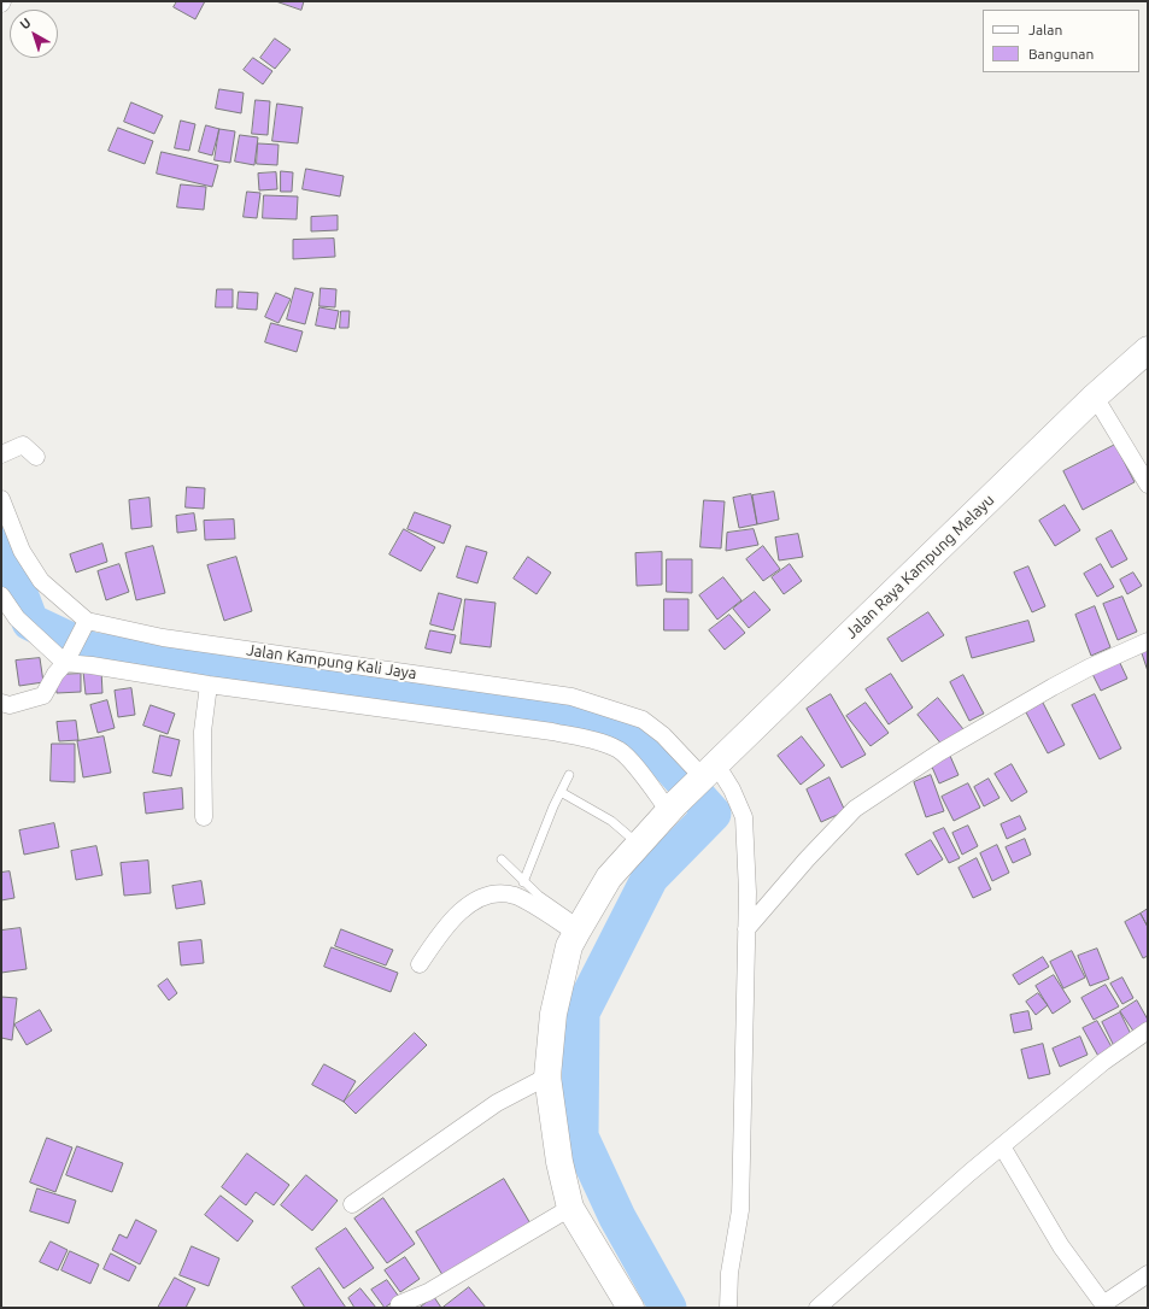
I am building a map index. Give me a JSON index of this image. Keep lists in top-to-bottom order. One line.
{"streets":{"main road":["Jalan Raya Kampung Melayu"],"street":["Jalan Kampung Kali Jaya"]},"crossings":[["Jalan Raya Kampung Melayu","Jalan Kampung Kali Jaya"]],"legend":["Jalan","Bangunan"],"north":"top left"}
